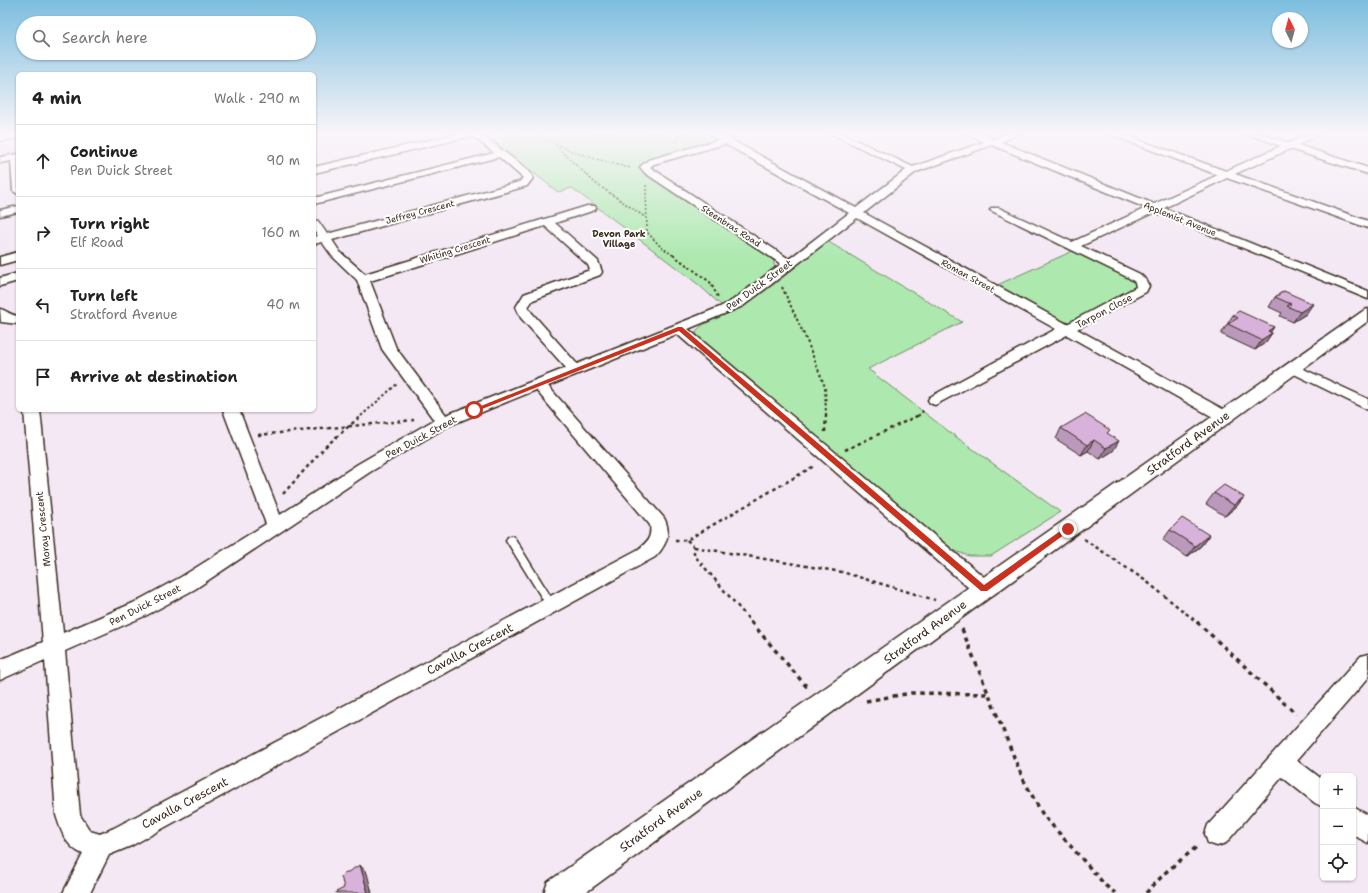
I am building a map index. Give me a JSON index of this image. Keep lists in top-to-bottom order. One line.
{"streets":{"street":["Jeffrey Crescent","Applemist Avenue","Steenbras Road","Whiting Crescent","Roman Street","Pen Duick Street","Tarpon Close","Stratford Avenue","Moray Crescent","Cavalla Crescent"]},"crossings":[["Steenbras Road","Pen Duick Street"],["Roman Street","Pen Duick Street"],["Roman Street","Tarpon Close"],["Roman Street","Stratford Avenue"],["Pen Duick Street","Moray Crescent"]],"districts":["Devon Park Village"],"north":"top","page":{"search":"Search here","heading":["4 min","Walk · 290 m"],"list":[["Continue","Pen Duick Street","90 m"],["Turn right","Elf Road","160 m"],["Turn left","Stratford Avenue","40 m"],"Arrive at destination"],"map_buttons":["+","−"]}}
